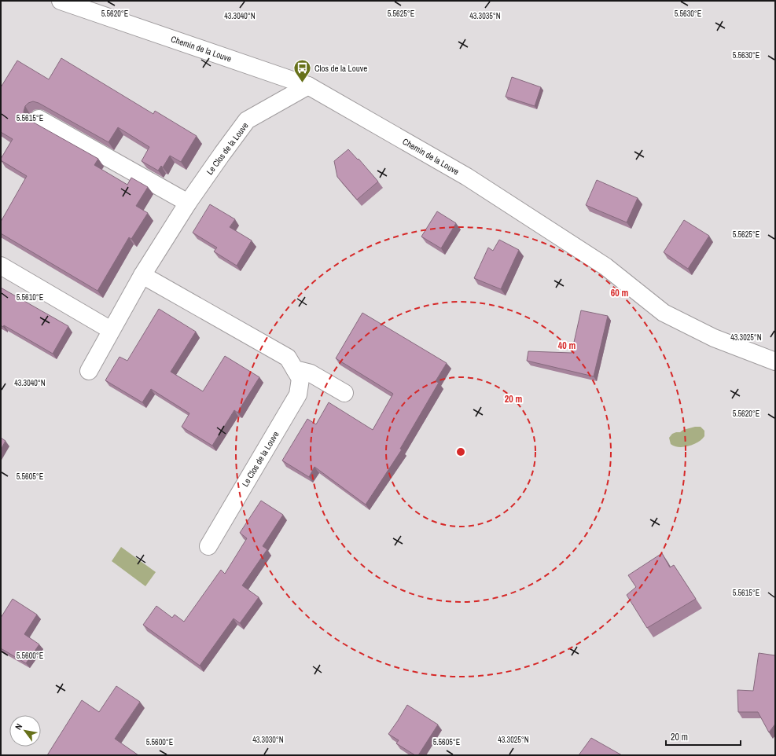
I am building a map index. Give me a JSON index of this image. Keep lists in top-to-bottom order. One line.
{"streets":{"street":["Chemin de la Louve","Le Clos de la Louve"]},"crossings":[["Chemin de la Louve","Le Clos de la Louve"]],"places":{"bus stop":["Clos de la Louve"]},"scale_bar":"20 m","north":"top left","coordinates":["5.5620°E","5.5625°E","5.5630°E","43.3040°N","43.3035°N","5.5615°E","5.5610°E","43.3025°N","5.5605°E","5.5600°E","43.3030°N"],"rings":["60 m","40 m","20 m"]}
